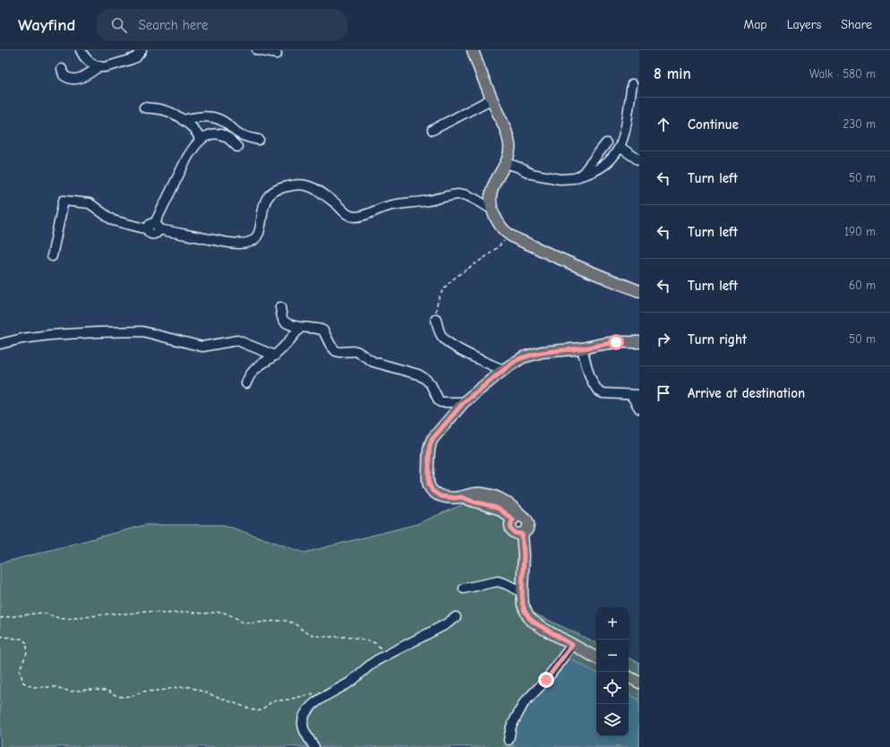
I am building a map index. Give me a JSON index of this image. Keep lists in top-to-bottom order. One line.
{"page":{"header":"Wayfind","search":"Search here","nav":["Map","Layers","Share"],"heading":["8 min","Walk · 580 m"],"list":[["Continue","230 m"],["Turn left","50 m"],["Turn left","190 m"],["Turn left","60 m"],["Turn right","50 m"],"Arrive at destination"],"map_buttons":["+","−"]}}
